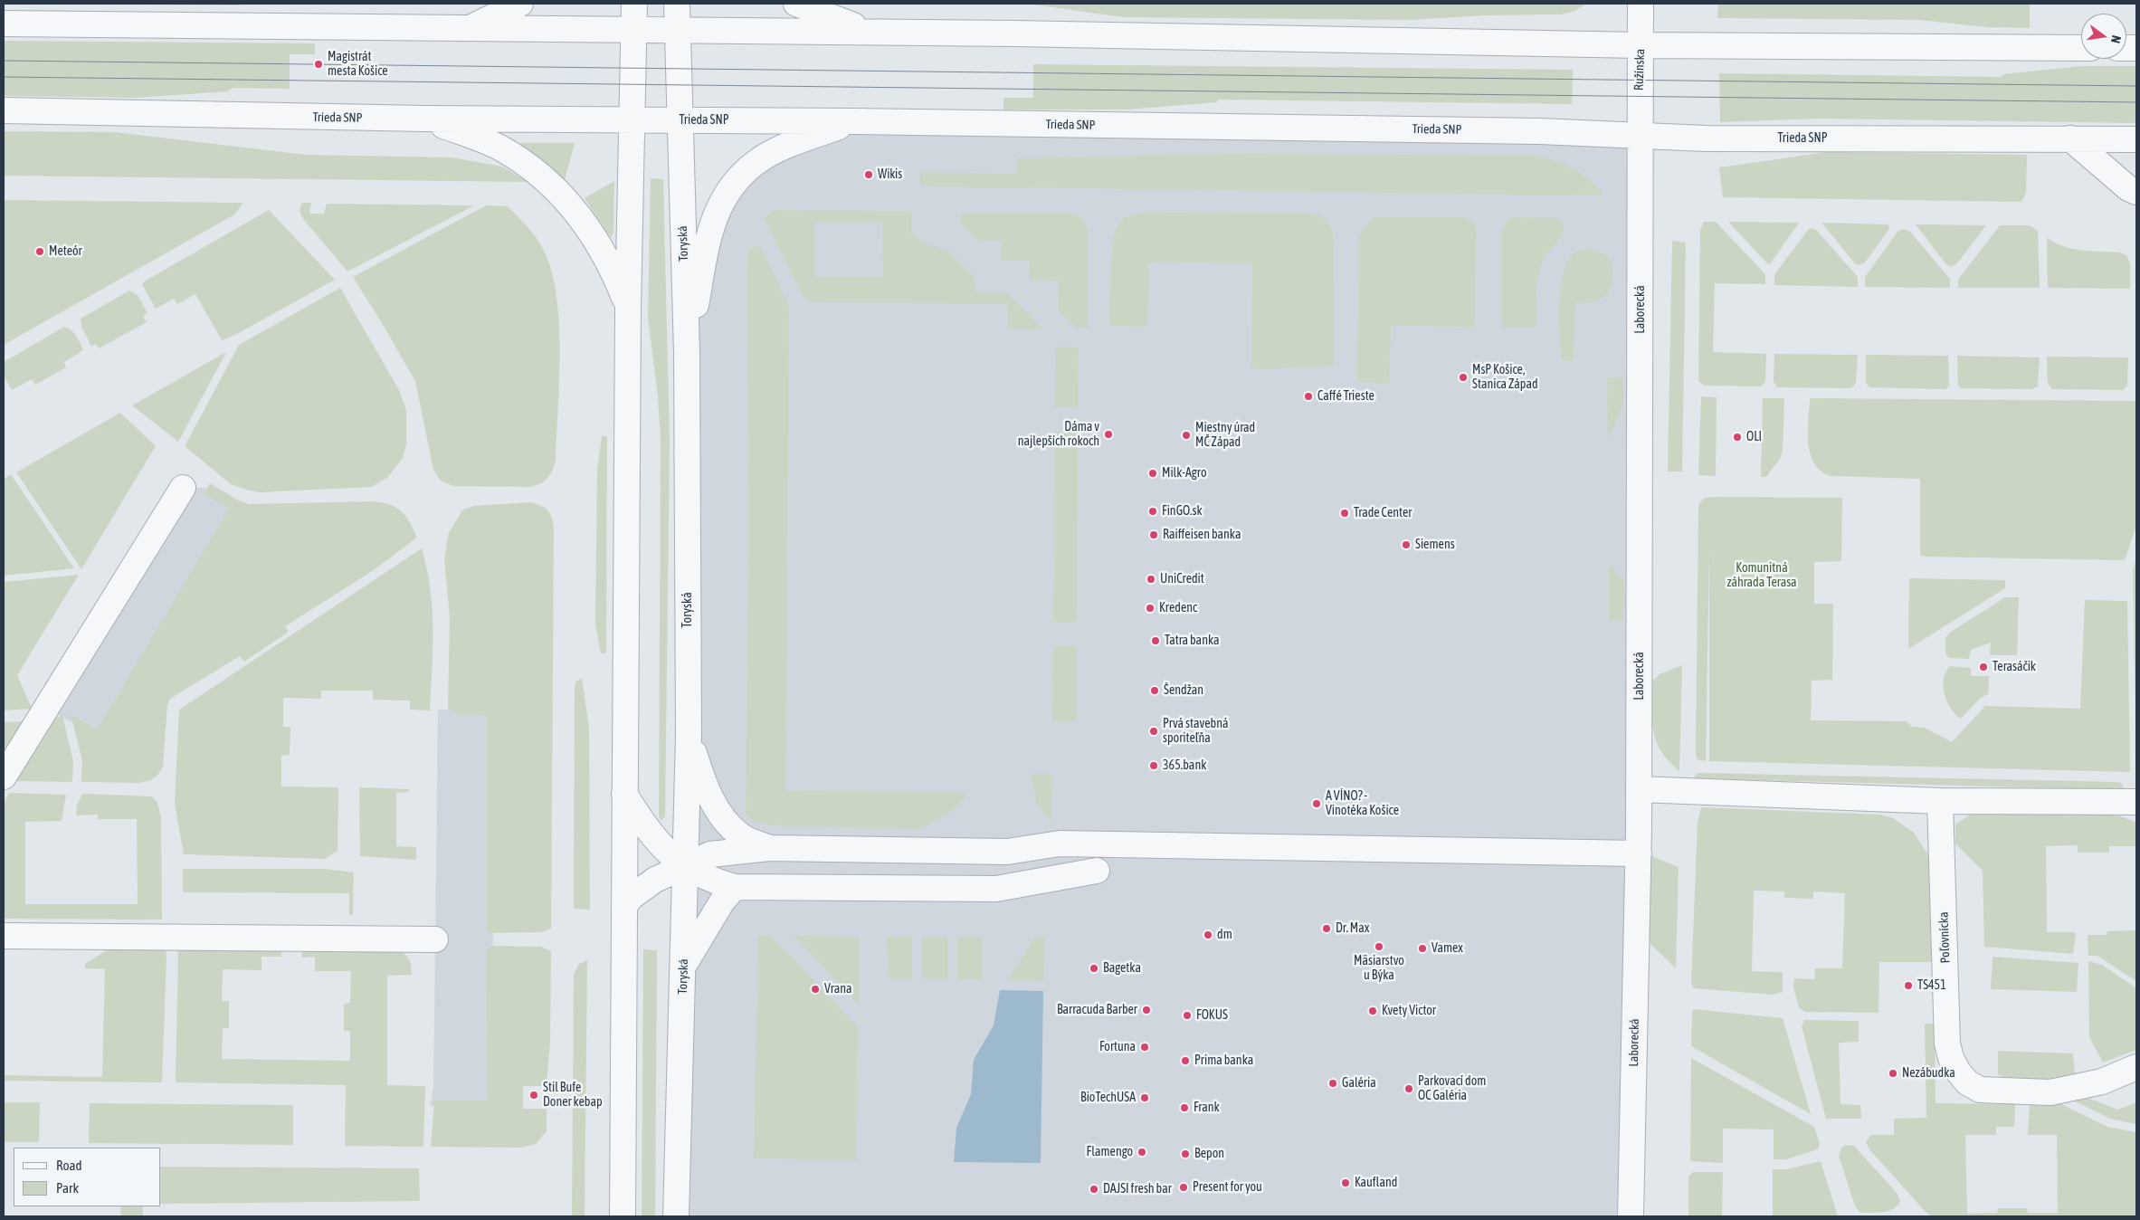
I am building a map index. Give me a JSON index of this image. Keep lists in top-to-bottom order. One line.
{"streets":{"street":["Ružínska","Trieda SNP","Toryská","Laborecká","Poľovnícka"]},"crossings":[["Ružínska","Trieda SNP"],["Ružínska","Laborecká"],["Trieda SNP","Toryská"],["Trieda SNP","Laborecká"]],"parks":["Komunitná záhrada Terasa"],"places":["Magistrát mesta Košice","Wikis","Meteór","MsP Košice, Stanica Západ","Caffé Trieste","Dáma v najlepších rokoch","Miestny úrad MČ Západ","OLI","Milk-Agro","FinGO.sk","Trade Center","Raiffeisen banka","Siemens","UniCredit","Kredenc","Tatra banka","Terasáčik","Šendžan","Prvá stavebná sporiteľňa","365.bank","A VÍNO? - Vinotéka Košice","Dr. Max","dm","Mäsiarstvo u Býka","Vamex","Bagetka","TS451","Vrana","Barracuda Barber","Kvety Victor","FOKUS","Fortuna","Prima banka","Nezábudka","Galéria","Parkovací dom OC Galéria","Stil Bufe Doner kebap","BioTechUSA","Frank","Flamengo","Bepon","Kaufland","Present for you","DAJSI fresh bar"],"legend":["Road","Park"],"north":"right"}
